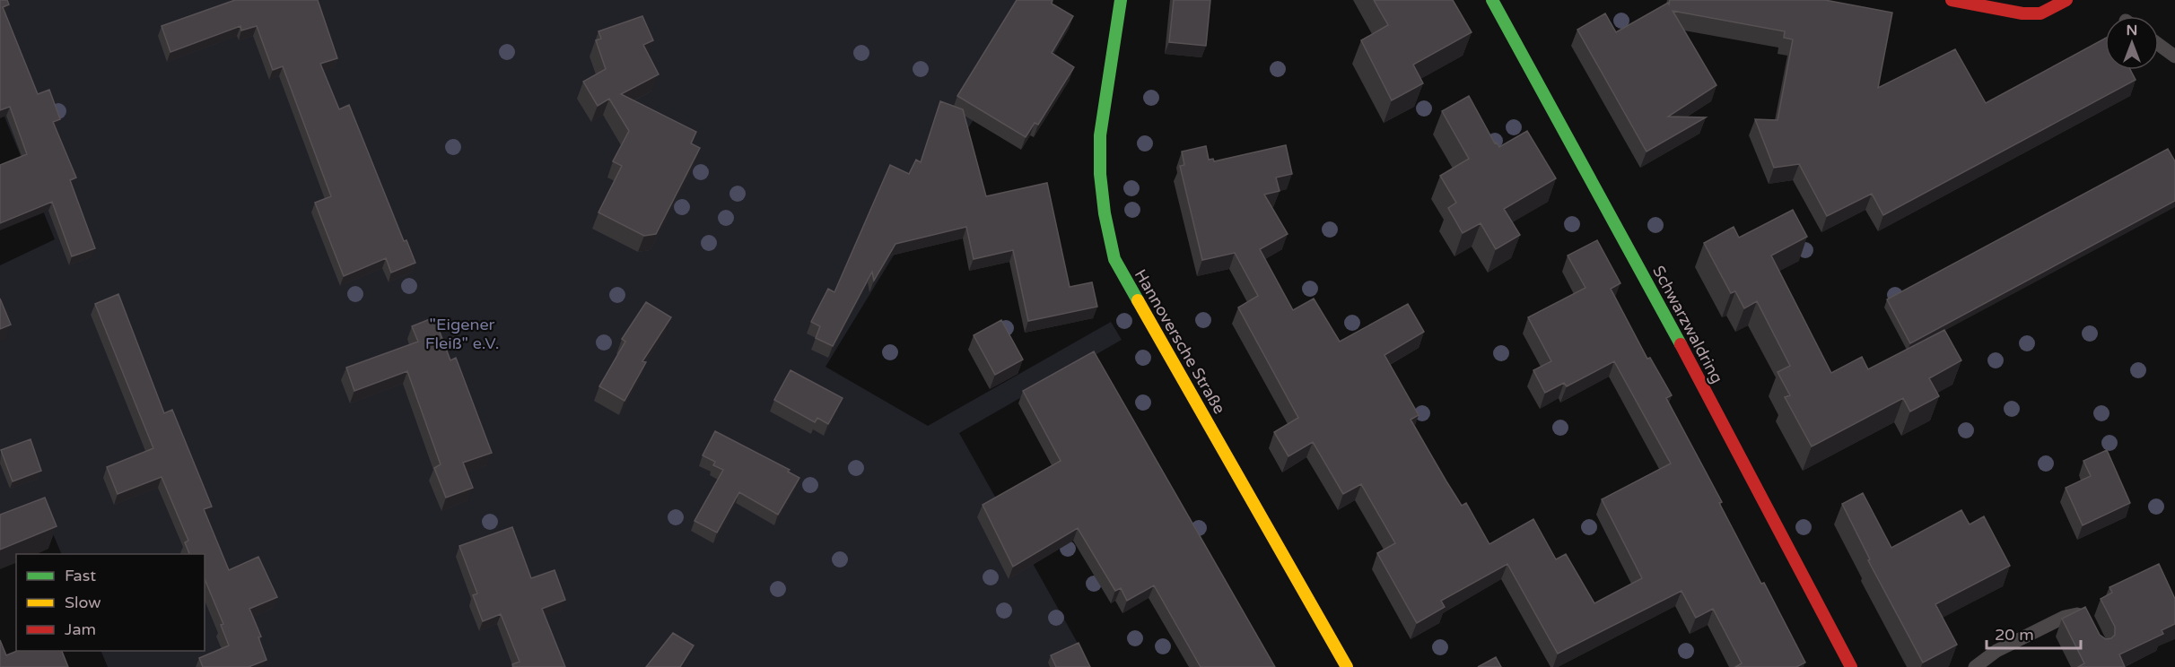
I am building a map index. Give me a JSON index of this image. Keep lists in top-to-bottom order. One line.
{"streets":{"street":["Schwarzwaldring","Hannoversche Straße"]},"parks":["\"Eigener Fleiß\" e.V."],"legend":["Fast","Slow","Jam"],"scale_bar":"20 m","north":"top"}
